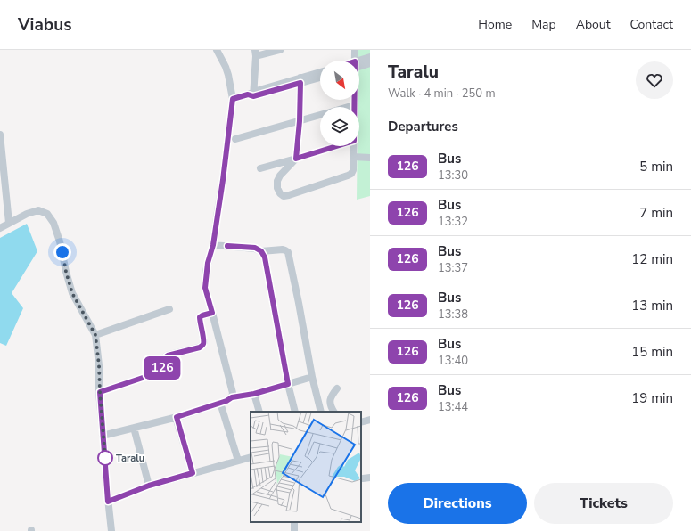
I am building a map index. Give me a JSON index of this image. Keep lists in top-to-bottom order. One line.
{"places":["Taralu"],"lines":["bus line 126"],"north":"bottom right","page":{"header":"Viabus","nav":["Home","Map","About","Contact"],"on_map":"126","heading":[["Taralu","Walk · 4 min · 250 m"],"Departures"],"list":[{"mark":"126","name":"Bus","note":"13:30","value":"5 min"},{"mark":"126","name":"Bus","note":"13:32","value":"7 min"},{"mark":"126","name":"Bus","note":"13:37","value":"12 min"},{"mark":"126","name":"Bus","note":"13:38","value":"13 min"},{"mark":"126","name":"Bus","note":"13:40","value":"15 min"},{"mark":"126","name":"Bus","note":"13:44","value":"19 min"}],"buttons":["Directions","Tickets"]}}
